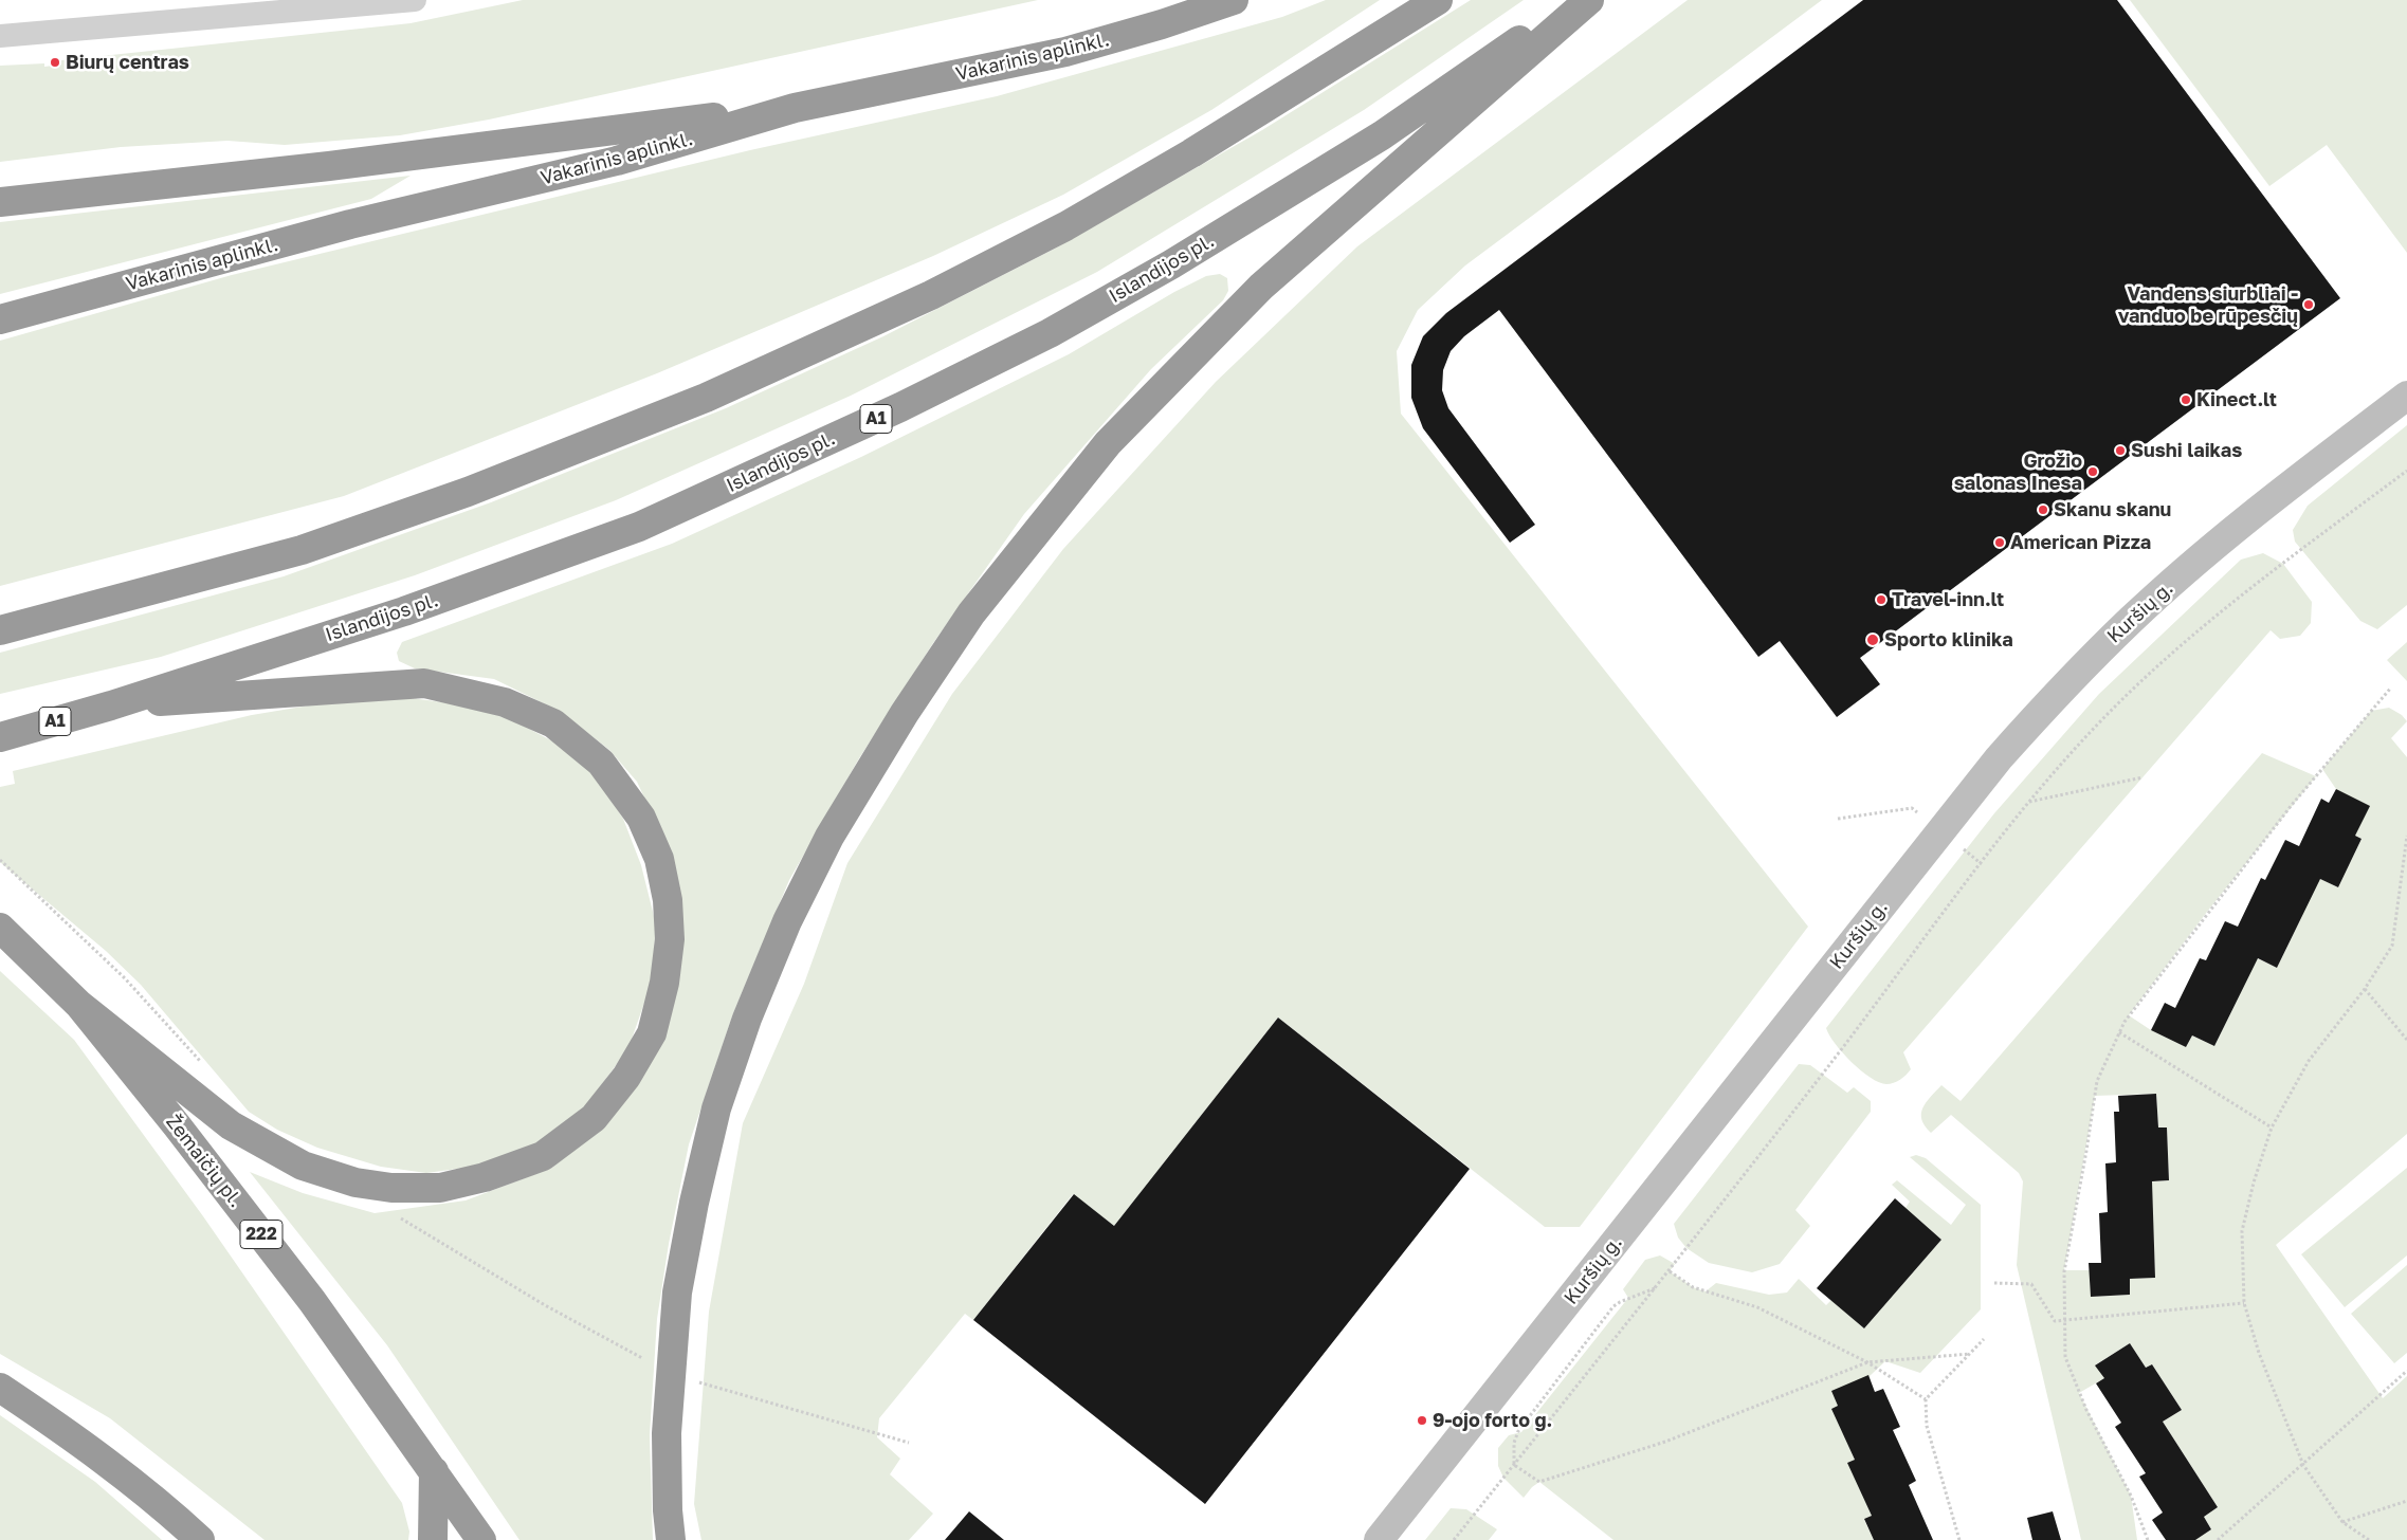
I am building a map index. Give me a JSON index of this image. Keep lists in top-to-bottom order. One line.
{"streets":{"highway":["Vakarinis aplinkl.","Islandijos pl.","A1","Žemaičių pl.","222"],"main road":["Kuršių g."]},"places":["Biurų centras","Vandens siurbliai - vanduo be rūpesčių","Kinect.lt","Sushi laikas","Grožio salonas Inesa","Skanu skanu","American Pizza","Travel-inn.lt","Sporto klinika","9-ojo forto g."]}
